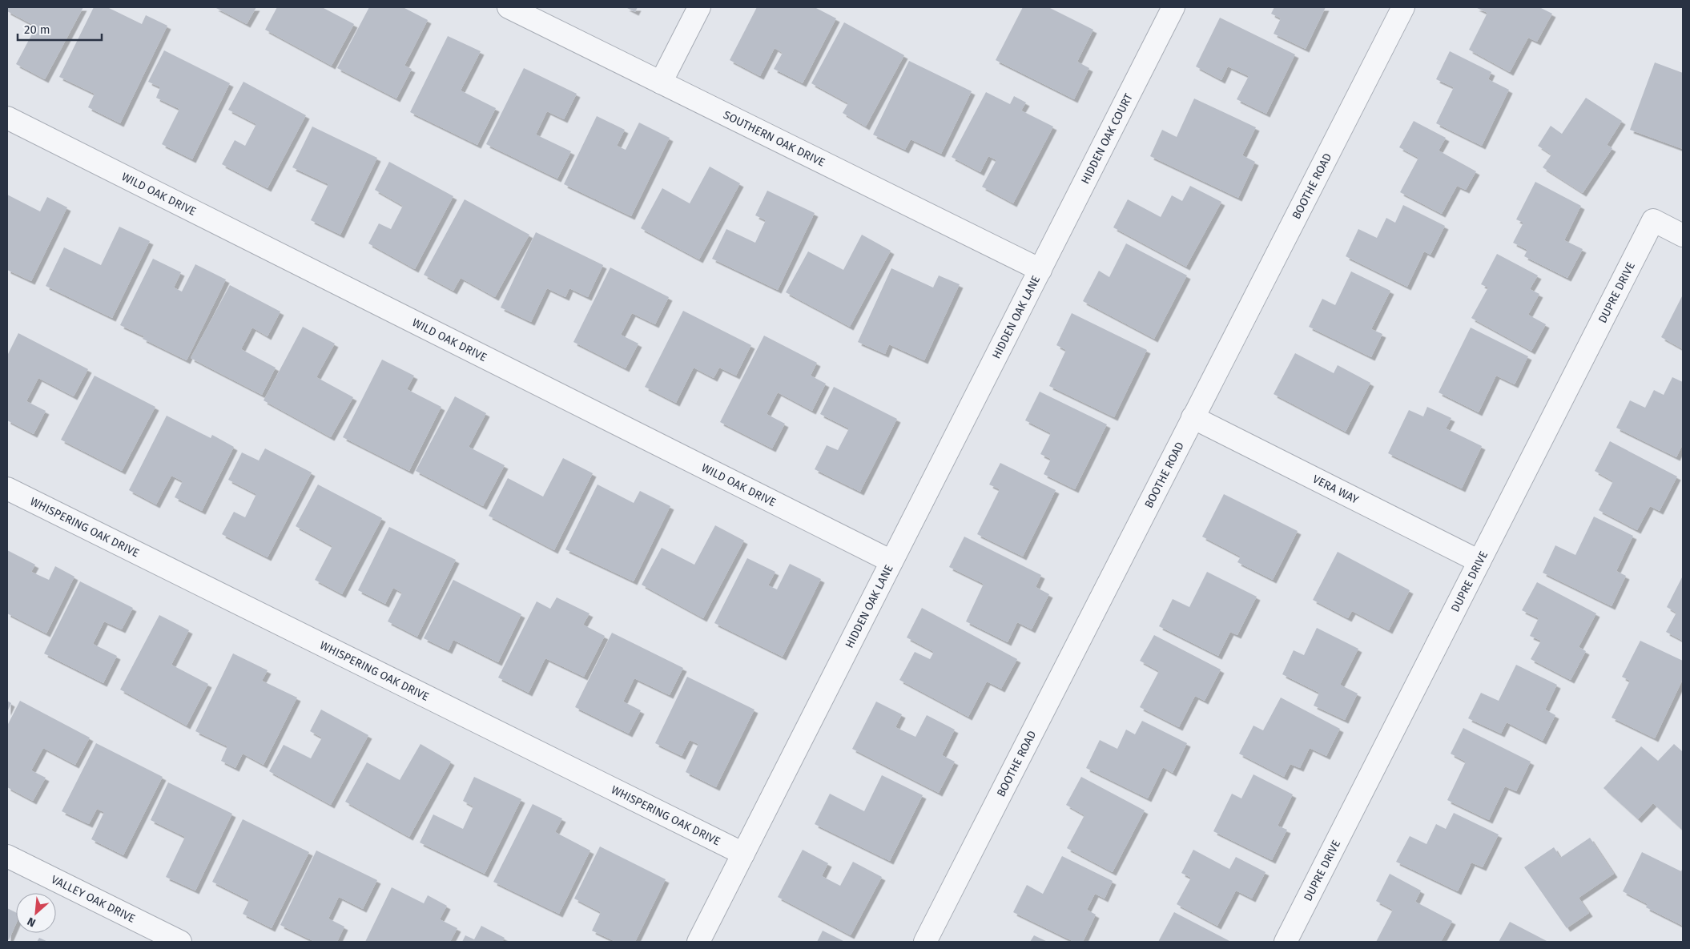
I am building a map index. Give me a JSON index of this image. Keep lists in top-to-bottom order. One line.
{"streets":{"street":["SOUTHERN OAK DRIVE","HIDDEN OAK COURT","BOOTHE ROAD","WILD OAK DRIVE","DUPRE DRIVE","HIDDEN OAK LANE","VERA WAY","WHISPERING OAK DRIVE","VALLEY OAK DRIVE"]},"crossings":[["SOUTHERN OAK DRIVE","HIDDEN OAK COURT"],["SOUTHERN OAK DRIVE","HIDDEN OAK LANE"],["HIDDEN OAK COURT","HIDDEN OAK LANE"],["BOOTHE ROAD","VERA WAY"],["WILD OAK DRIVE","HIDDEN OAK LANE"],["DUPRE DRIVE","VERA WAY"],["HIDDEN OAK LANE","WHISPERING OAK DRIVE"]],"scale_bar":"20 m","north":"bottom left"}
